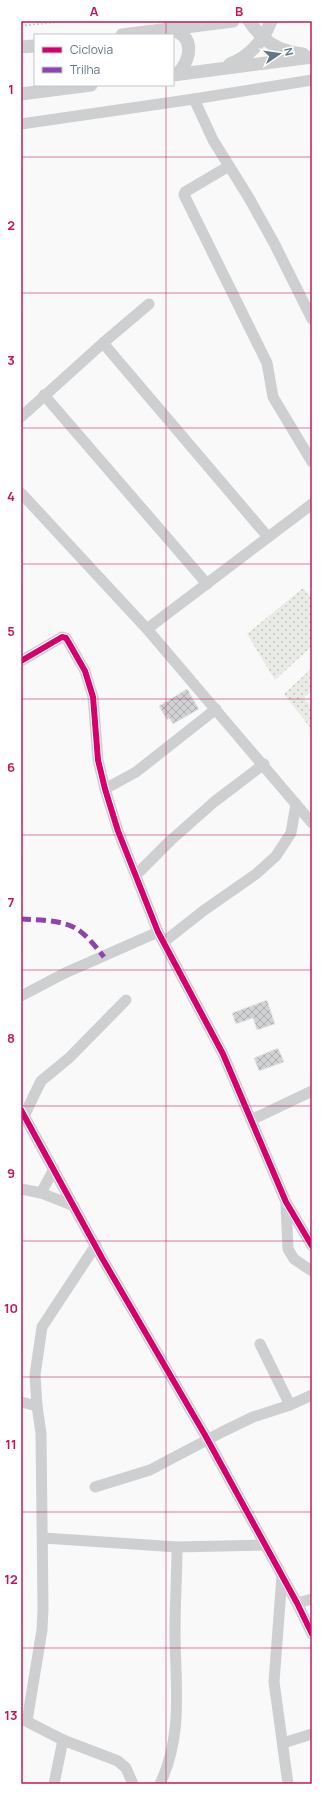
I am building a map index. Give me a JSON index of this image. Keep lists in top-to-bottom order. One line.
{"legend":["Ciclovia","Trilha"],"north":"right","grid":{"columns":["A","B"],"rows":["1","2","3","4","5","6","7","8","9","10","11","12","13"]}}
